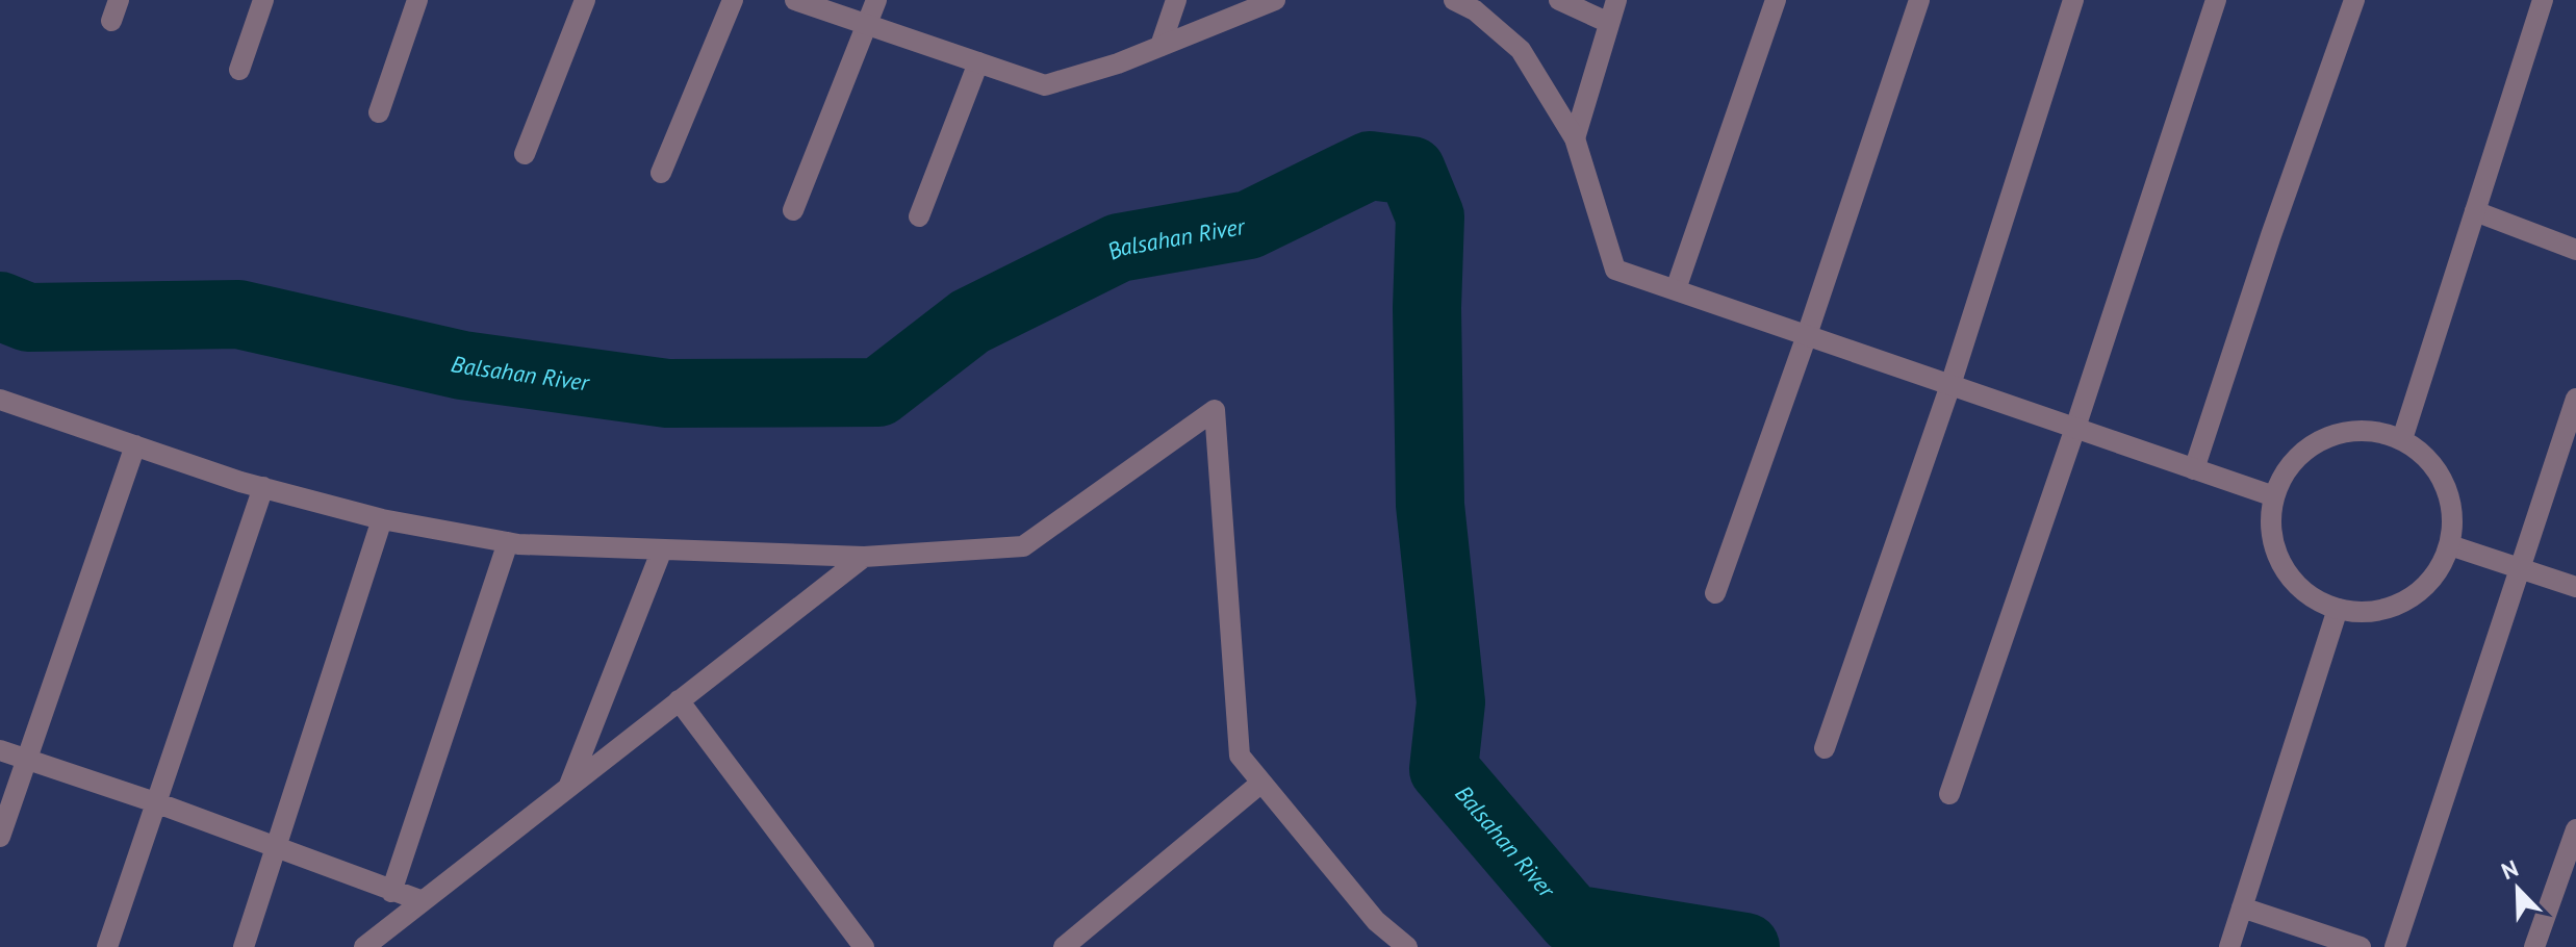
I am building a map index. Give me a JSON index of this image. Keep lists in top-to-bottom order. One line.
{"water":["Balsahan River"],"north":"top left"}
